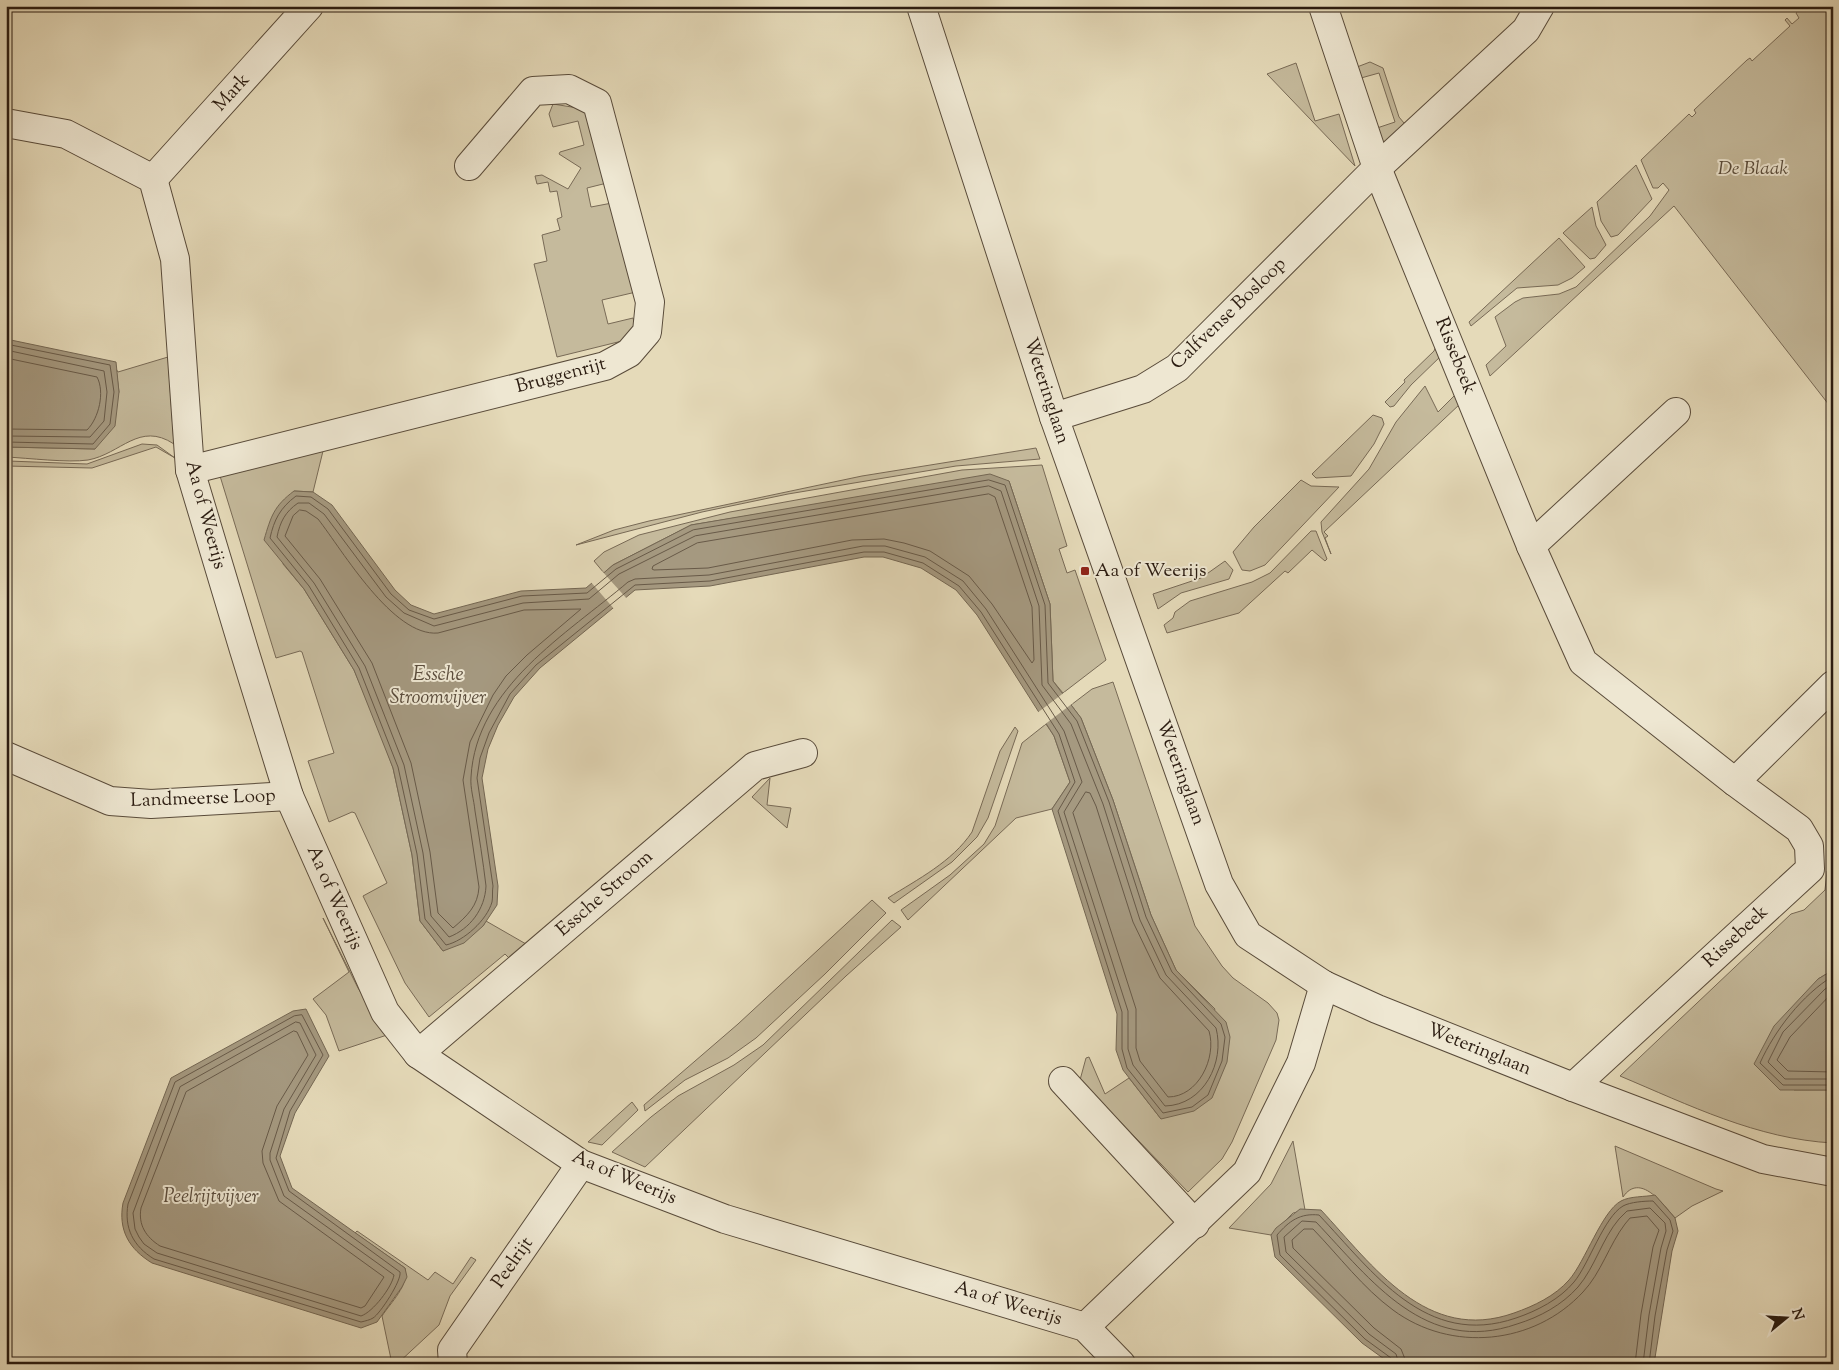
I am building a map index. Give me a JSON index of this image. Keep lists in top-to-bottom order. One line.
{"streets":{"street":["Mark","Calfvense Bosloop","Rissebeek","Bruggenrijt","Weteringlaan","Aa of Weerijs","Landmeerse Loop","Essche Stroom","Peelrijt"]},"crossings":[["Mark","Aa of Weerijs"],["Calfvense Bosloop","Rissebeek"],["Calfvense Bosloop","Weteringlaan"],["Rissebeek","Weteringlaan"],["Bruggenrijt","Aa of Weerijs"],["Weteringlaan","Aa of Weerijs"],["Aa of Weerijs","Landmeerse Loop"],["Aa of Weerijs","Essche Stroom"],["Aa of Weerijs","Peelrijt"]],"water":["Essche Stroomvijver","Peelrijtvijver"],"parks":["De Blaak"],"places":{"transit":["Aa of Weerijs"]},"north":"right"}
